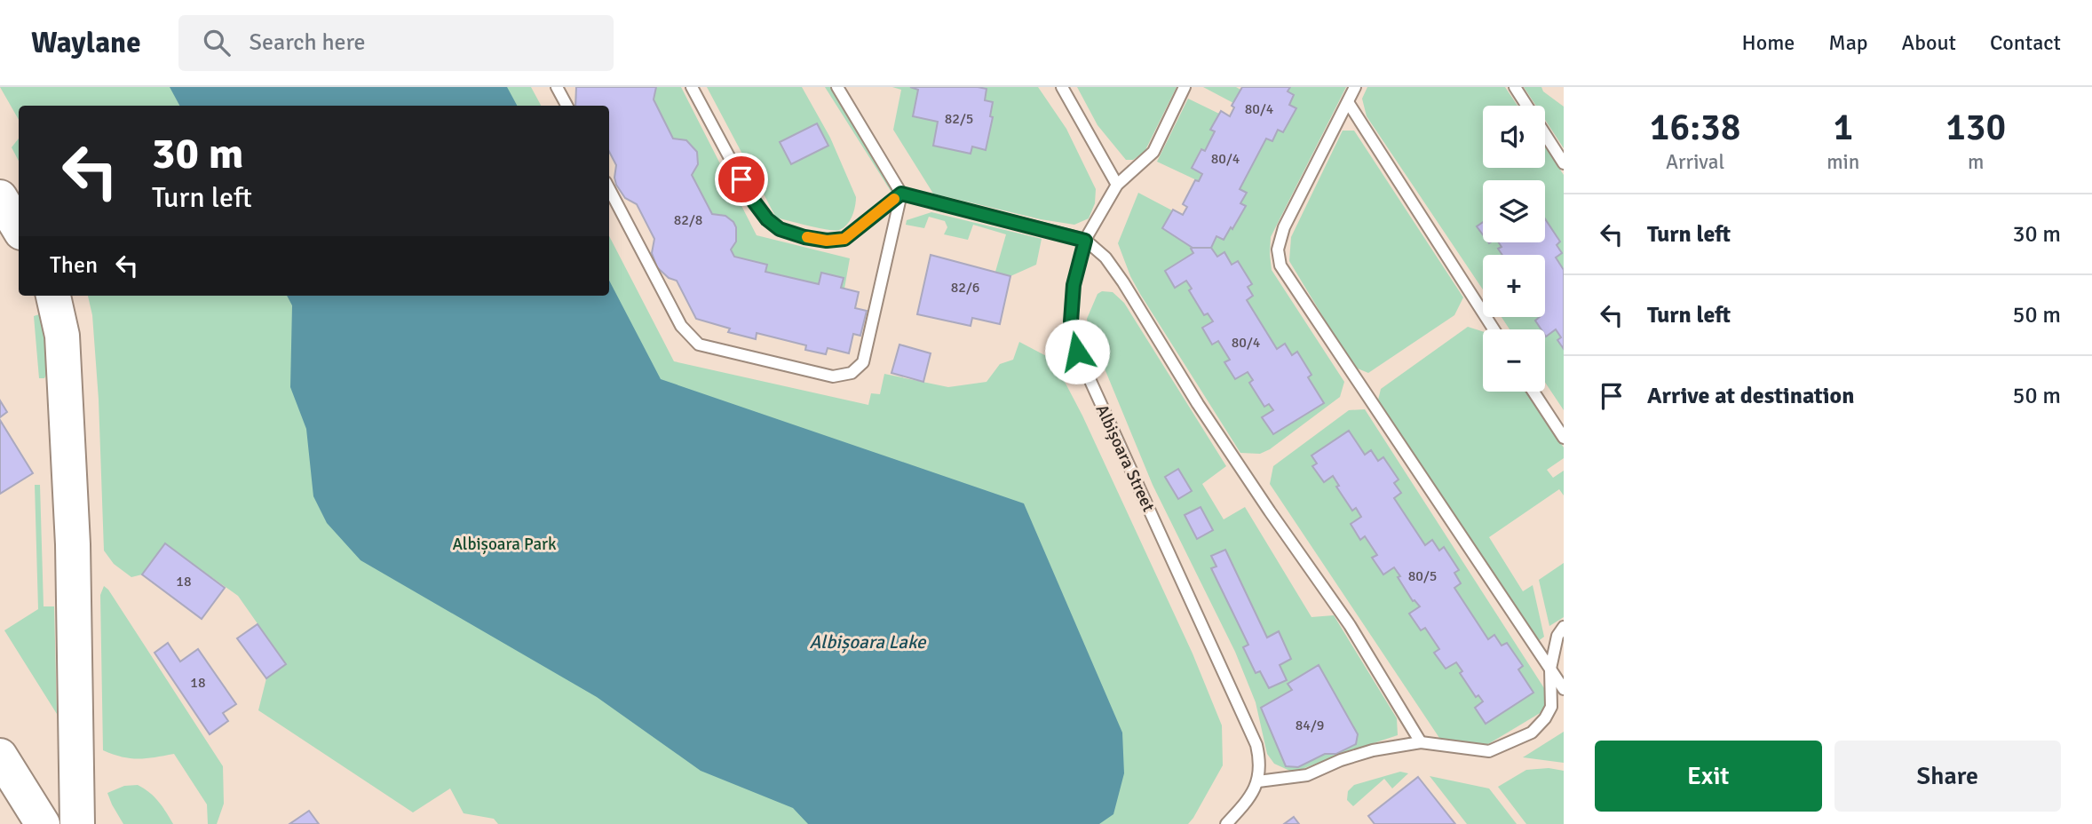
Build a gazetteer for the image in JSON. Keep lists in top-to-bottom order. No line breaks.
{"streets":{"lane":["Albișoara Street"]},"water":["Albișoara Lake"],"parks":["Albișoara Park"],"house_numbers":["80/4","82/5","80/4","82/8","82/6","80/4","80/5","18","18","84/9"],"page":{"header":"Waylane","search":"Search here","nav":["Home","Map","About","Contact"],"eta":["16:38","Arrival","1","min","130","m"],"map_buttons":["+","−"],"turn":["30 m","Turn left"],"list":[{"name":"Turn left","value":"30 m"},{"name":"Turn left","value":"50 m"},{"name":"Arrive at destination","value":"50 m"}],"then":"Then","buttons":["Exit","Share"]}}
